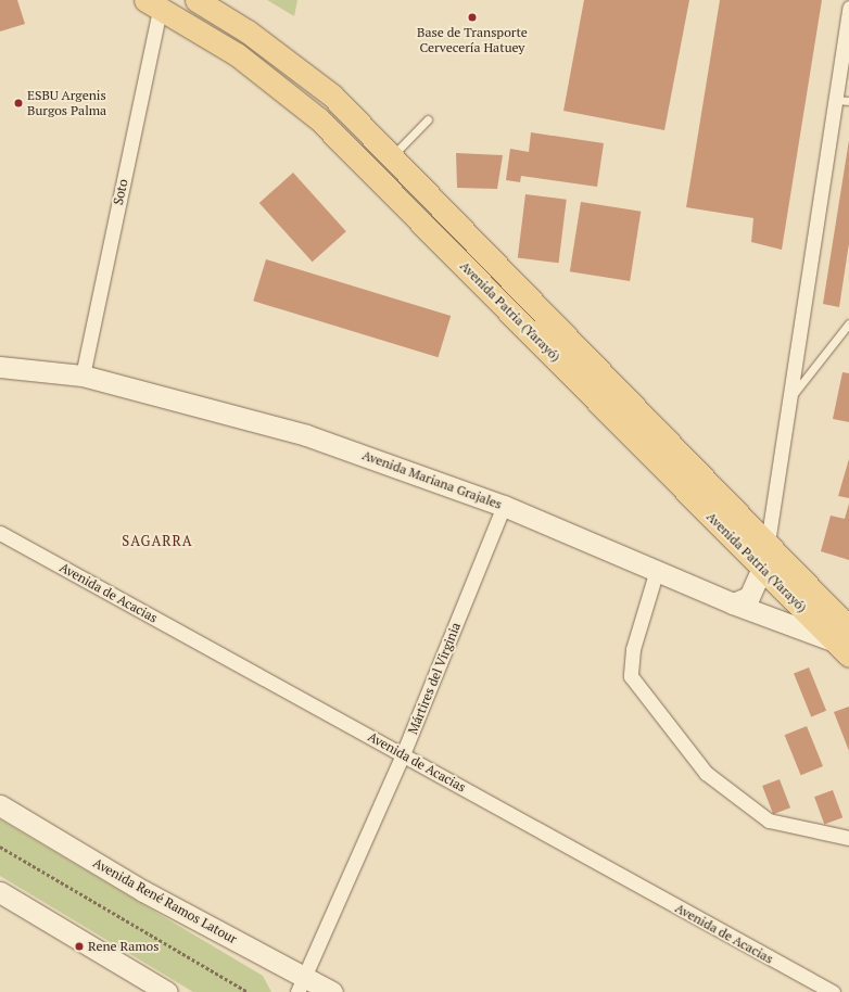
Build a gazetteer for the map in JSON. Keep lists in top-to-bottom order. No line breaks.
{"streets":{"main road":["Avenida Patria (Yarayó)"],"street":["Soto","Avenida Mariana Grajales","Avenida de Acacias","Mártires del Virginia","Avenida René Ramos Latour"]},"crossings":[["Soto","Avenida Patria (Yarayó)"],["Soto","Avenida Mariana Grajales"],["Avenida Patria (Yarayó)","Avenida Mariana Grajales"],["Avenida Mariana Grajales","Mártires del Virginia"],["Avenida de Acacias","Mártires del Virginia"],["Mártires del Virginia","Avenida René Ramos Latour"]],"districts":["SAGARRA"],"places":["Base de Transporte Cervecería Hatuey","ESBU Argenis Burgos Palma","Rene Ramos"]}
